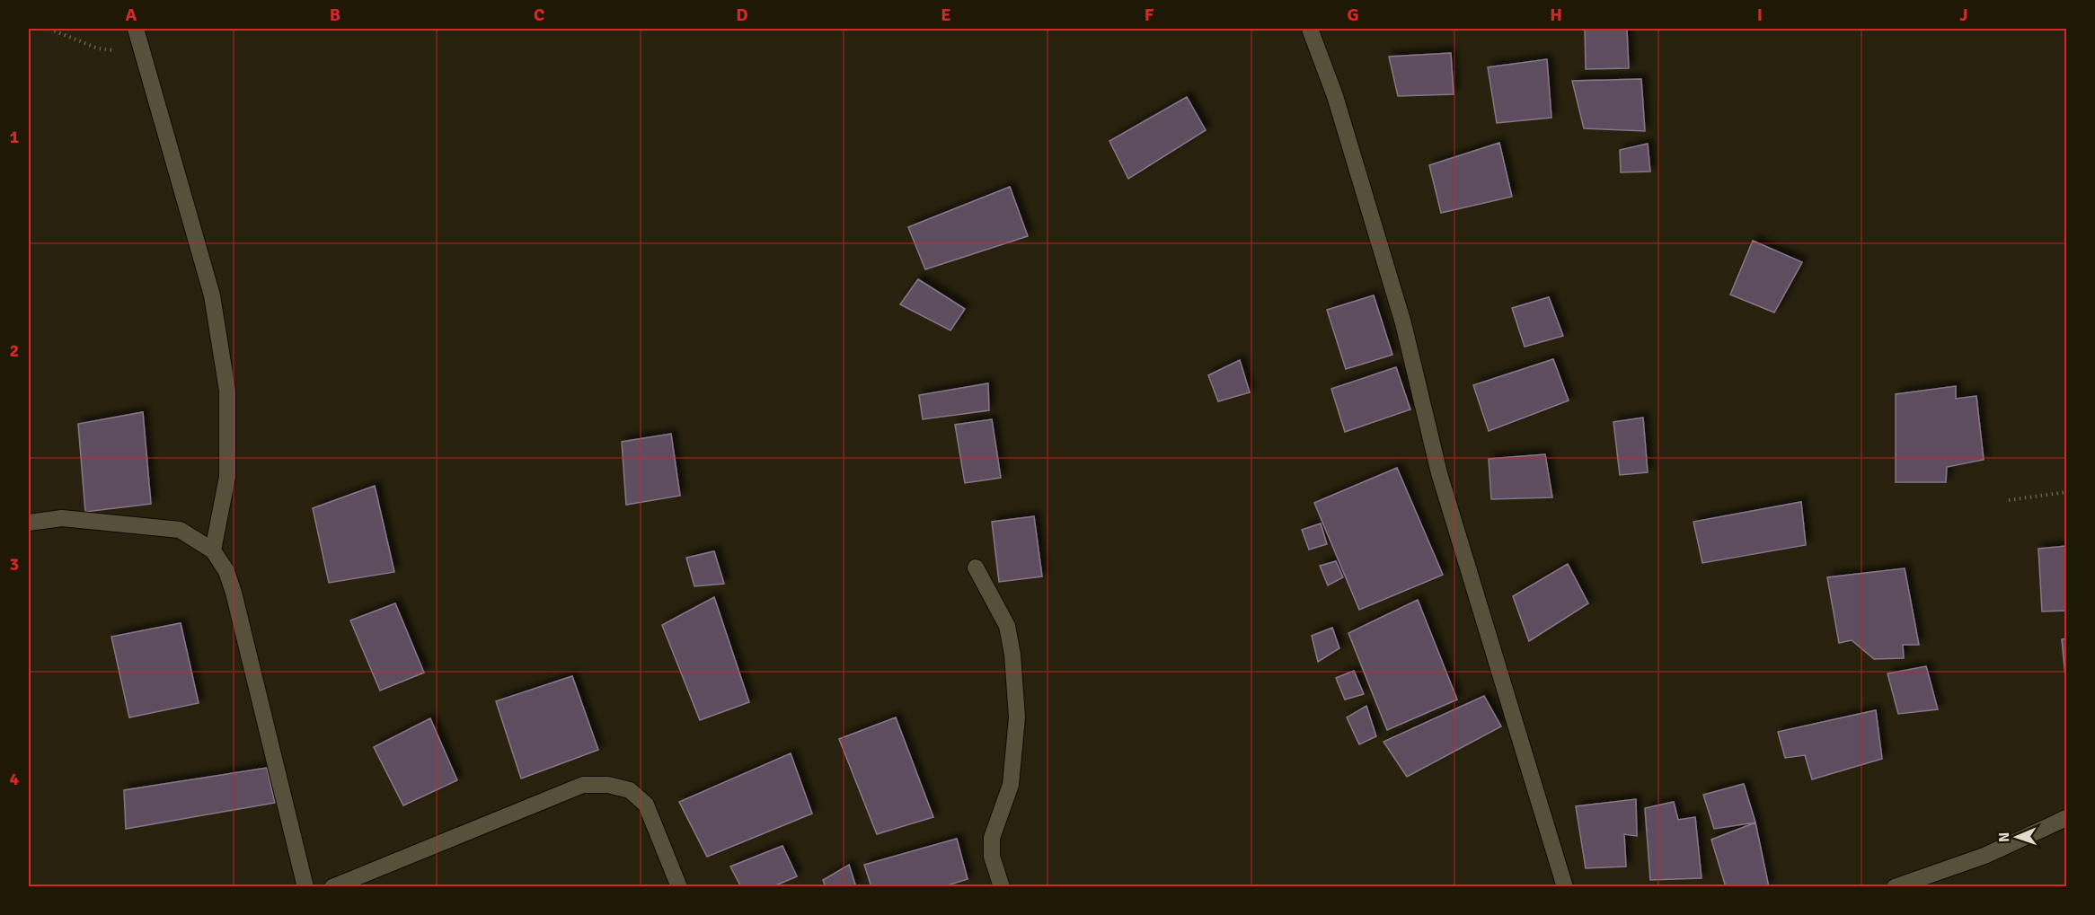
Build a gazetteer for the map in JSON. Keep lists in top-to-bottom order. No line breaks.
{"north":"left","grid":{"columns":["A","B","C","D","E","F","G","H","I","J"],"rows":["1","2","3","4"]}}
